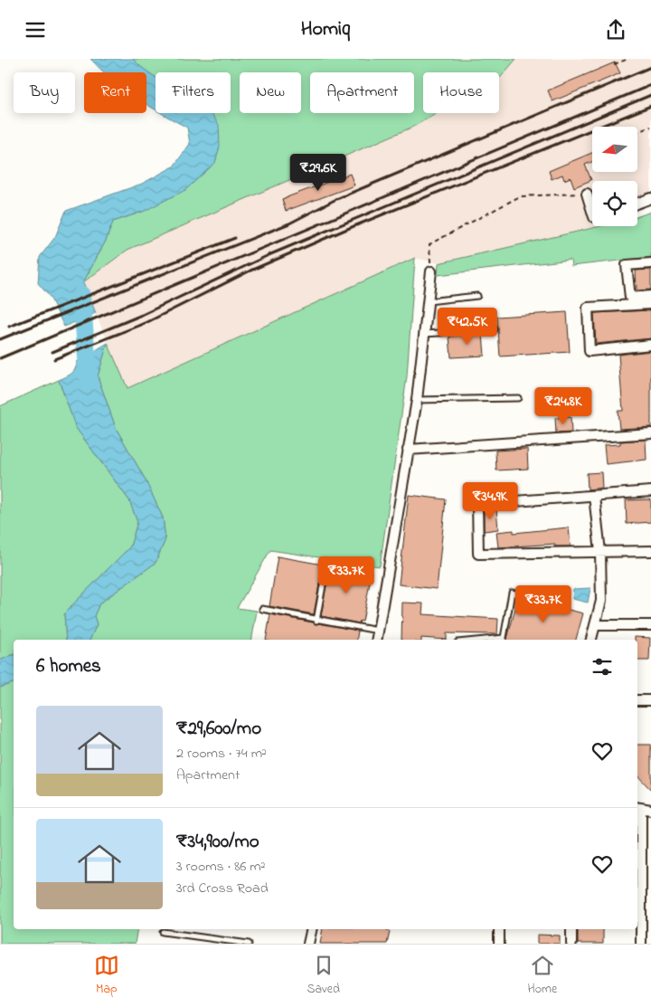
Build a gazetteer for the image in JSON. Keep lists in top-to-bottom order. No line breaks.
{"north":"left","page":{"header":"Homiq","chip":["Buy","Rent","Filters","New","Apartment","House"],"price":["₹29.6K","₹42.5K","₹24.8K","₹34.9K","₹33.7K","₹33.7K"],"heading":"6 homes","list":[{"name":"₹29,600/mo","note":"2 rooms · 74 m² · Apartment"},{"name":"₹34,900/mo","note":"3 rooms · 86 m² · 3rd Cross Road"}],"tabs":["Map","Saved","Home"]}}
